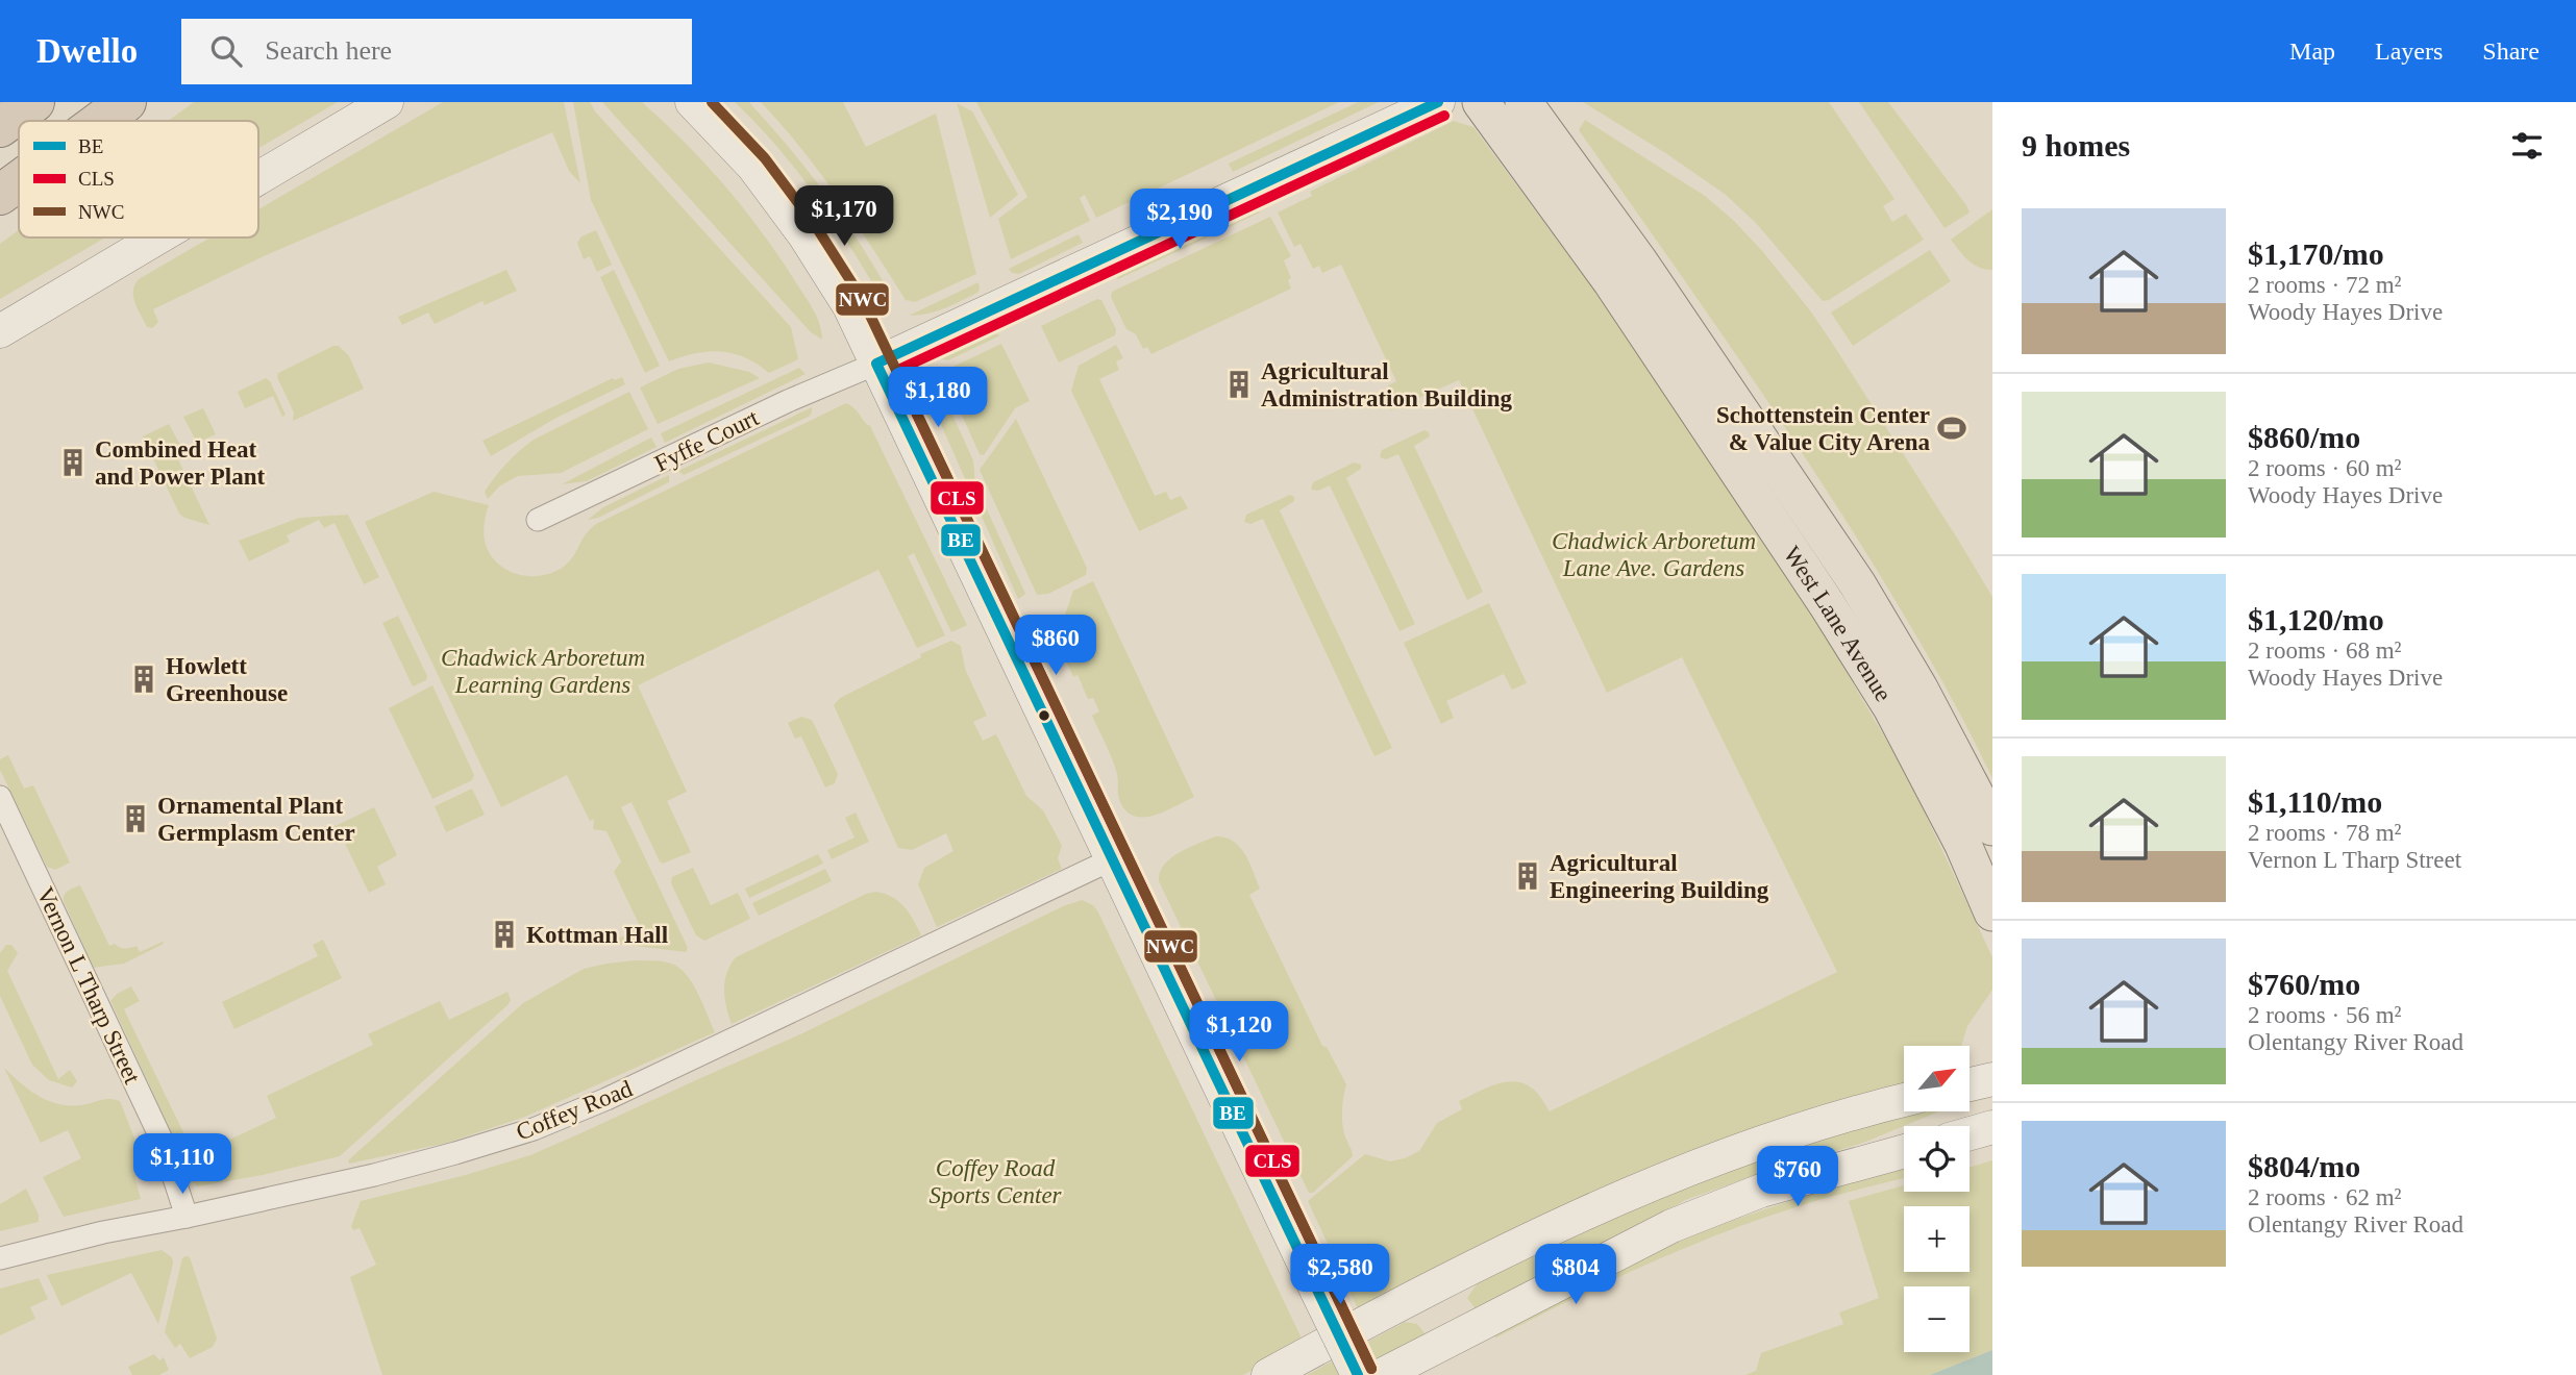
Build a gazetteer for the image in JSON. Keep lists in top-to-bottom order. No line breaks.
{"streets":{"main road":["West Lane Avenue"],"street":["Fyffe Court","Vernon L Tharp Street","Coffey Road"]},"crossings":[["Vernon L Tharp Street","Coffey Road"]],"parks":["Chadwick Arboretum Lane Ave. Gardens","Chadwick Arboretum Learning Gardens","Coffey Road Sports Center"],"places":{"building":["Agricultural Administration Building","Combined Heat and Power Plant","Howlett Greenhouse","Ornamental Plant Germplasm Center","Agricultural Engineering Building","Kottman Hall"],"sports":["Schottenstein Center & Value City Arena"]},"lines":["transit line BE","transit line NWC","transit line CLS"],"legend":["BE","CLS","NWC"],"north":"top right","page":{"header":"Dwello","search":"Search here","nav":["Map","Layers","Share"],"heading":"9 homes","price":["$1,170","$2,190","$1,180","$860","$1,120","$1,110","$760","$2,580","$804"],"list":[{"name":"$1,170/mo","note":"2 rooms · 72 m² · Woody Hayes Drive"},{"name":"$860/mo","note":"2 rooms · 60 m² · Woody Hayes Drive"},{"name":"$1,120/mo","note":"2 rooms · 68 m² · Woody Hayes Drive"},{"name":"$1,110/mo","note":"2 rooms · 78 m² · Vernon L Tharp Street"},{"name":"$760/mo","note":"2 rooms · 56 m² · Olentangy River Road"},{"name":"$804/mo","note":"2 rooms · 62 m² · Olentangy River Road"}],"map_buttons":["+","−"]}}
